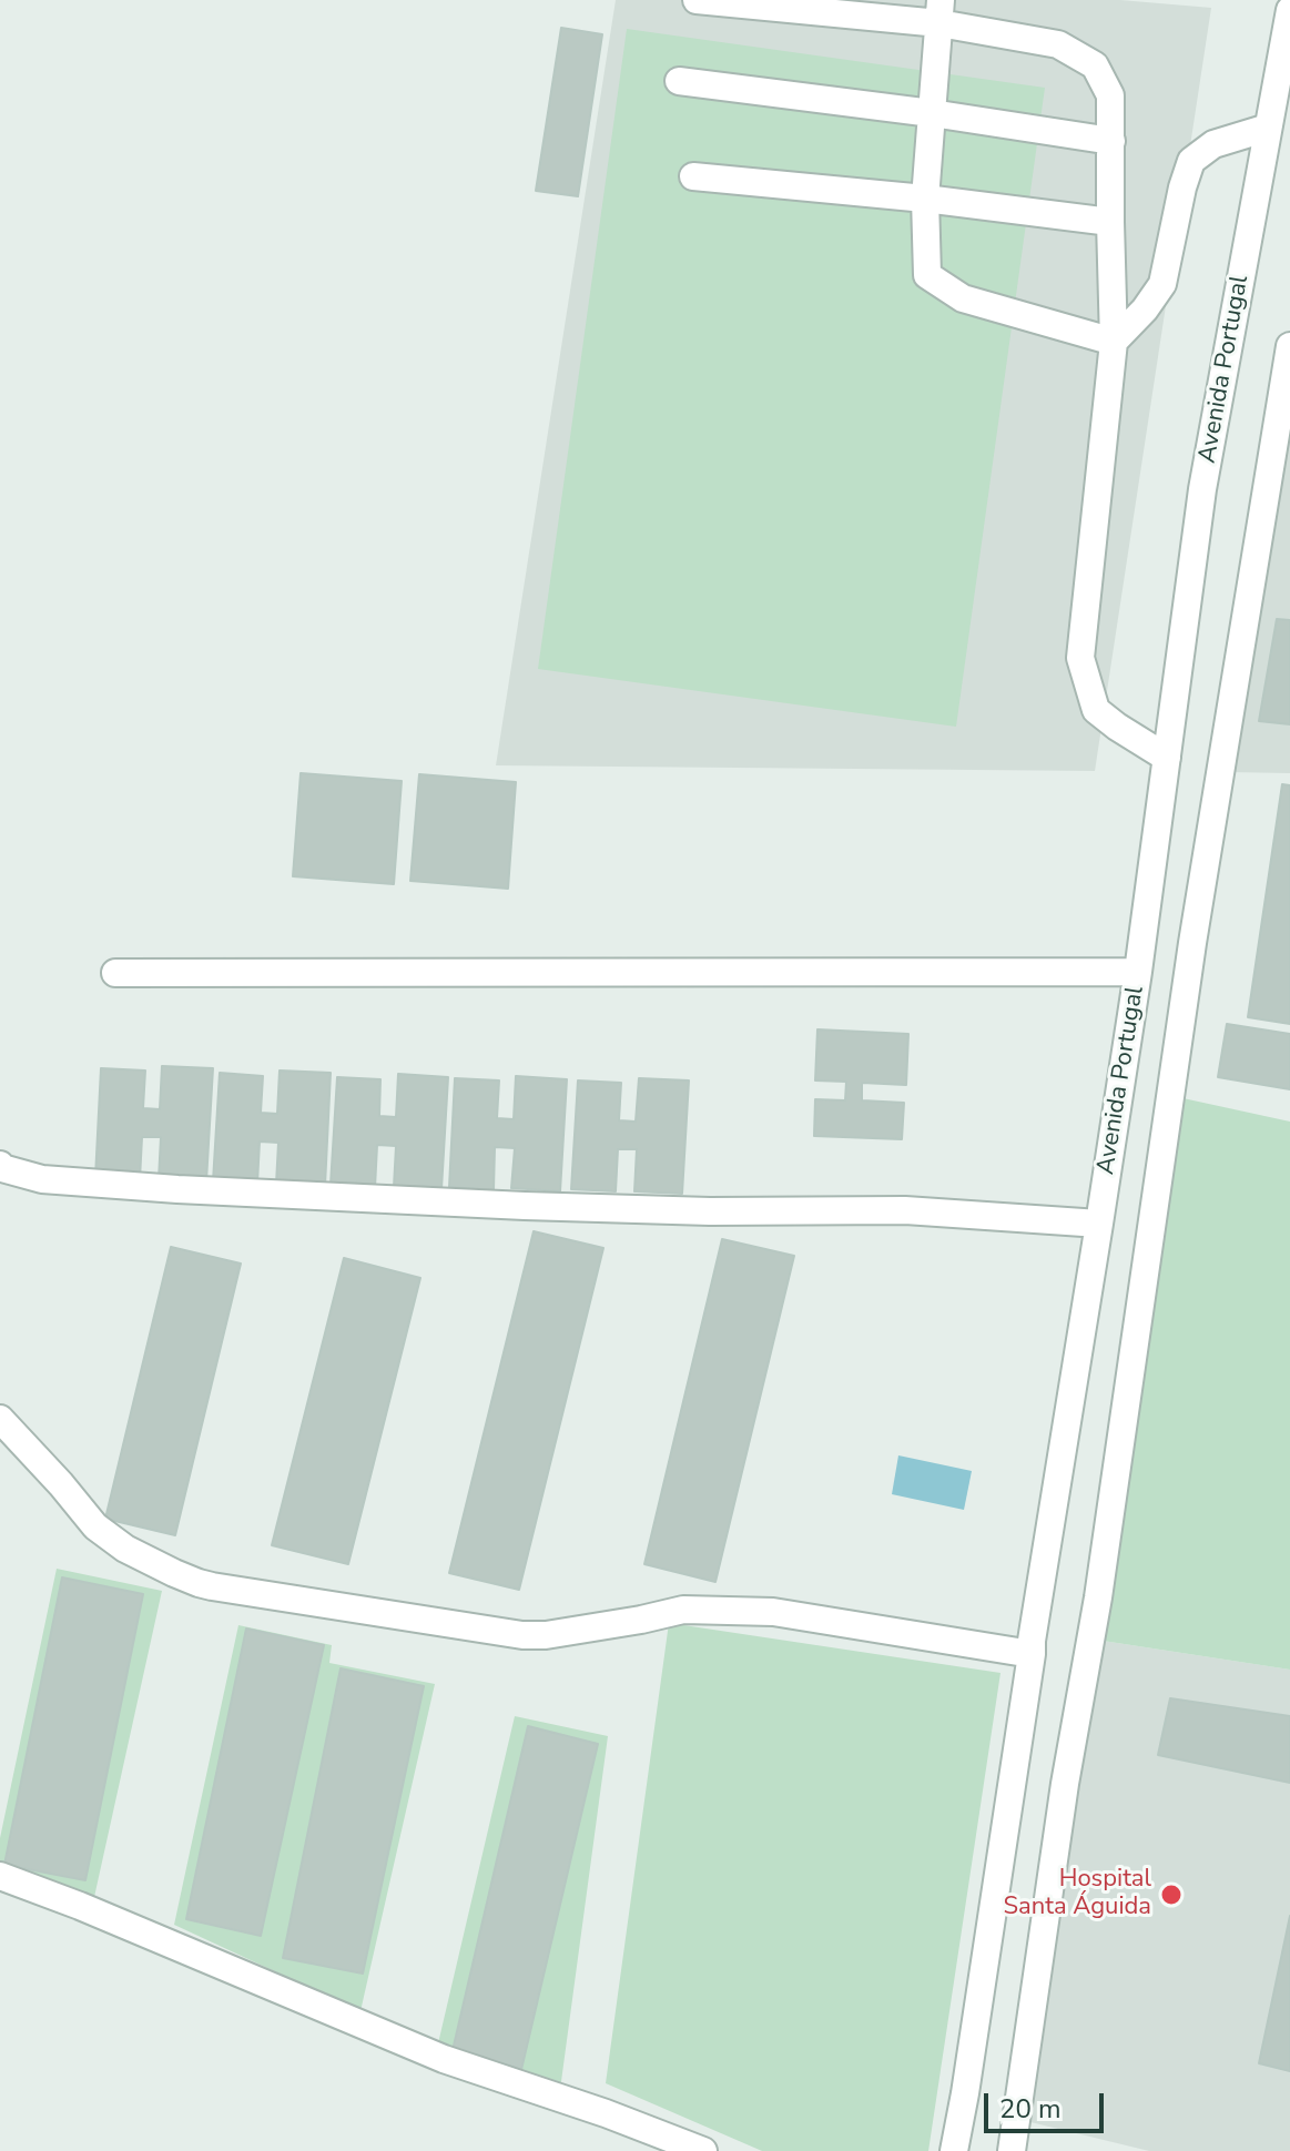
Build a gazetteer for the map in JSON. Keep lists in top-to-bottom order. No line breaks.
{"streets":{"street":["Avenida Portugal"]},"places":["Hospital Santa Águida"],"scale_bar":"20 m"}
